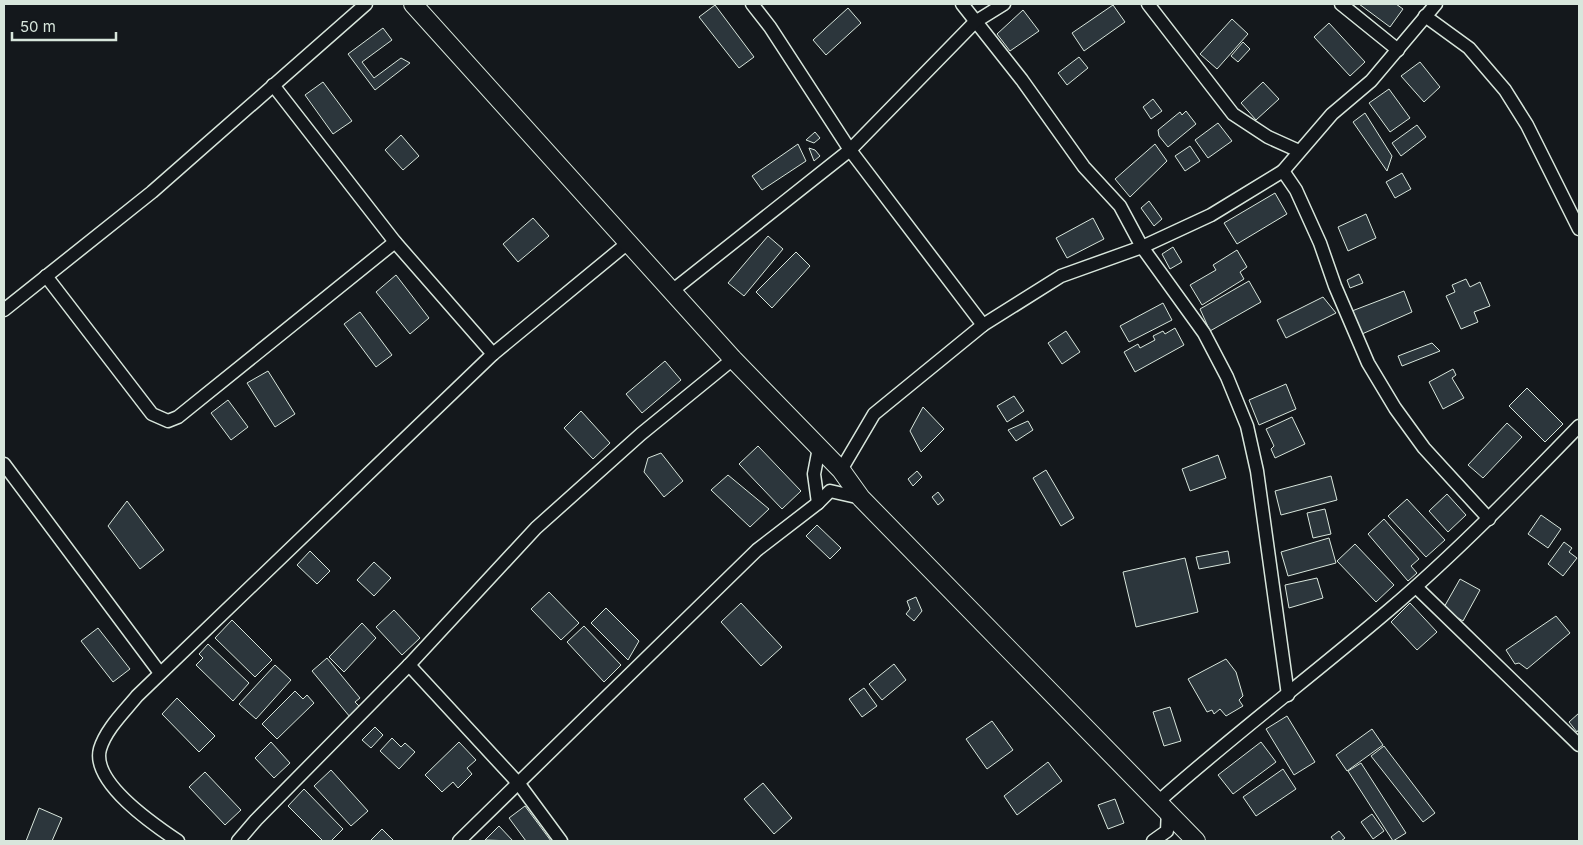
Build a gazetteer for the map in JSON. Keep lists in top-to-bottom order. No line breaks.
{"scale_bar":"50 m"}
